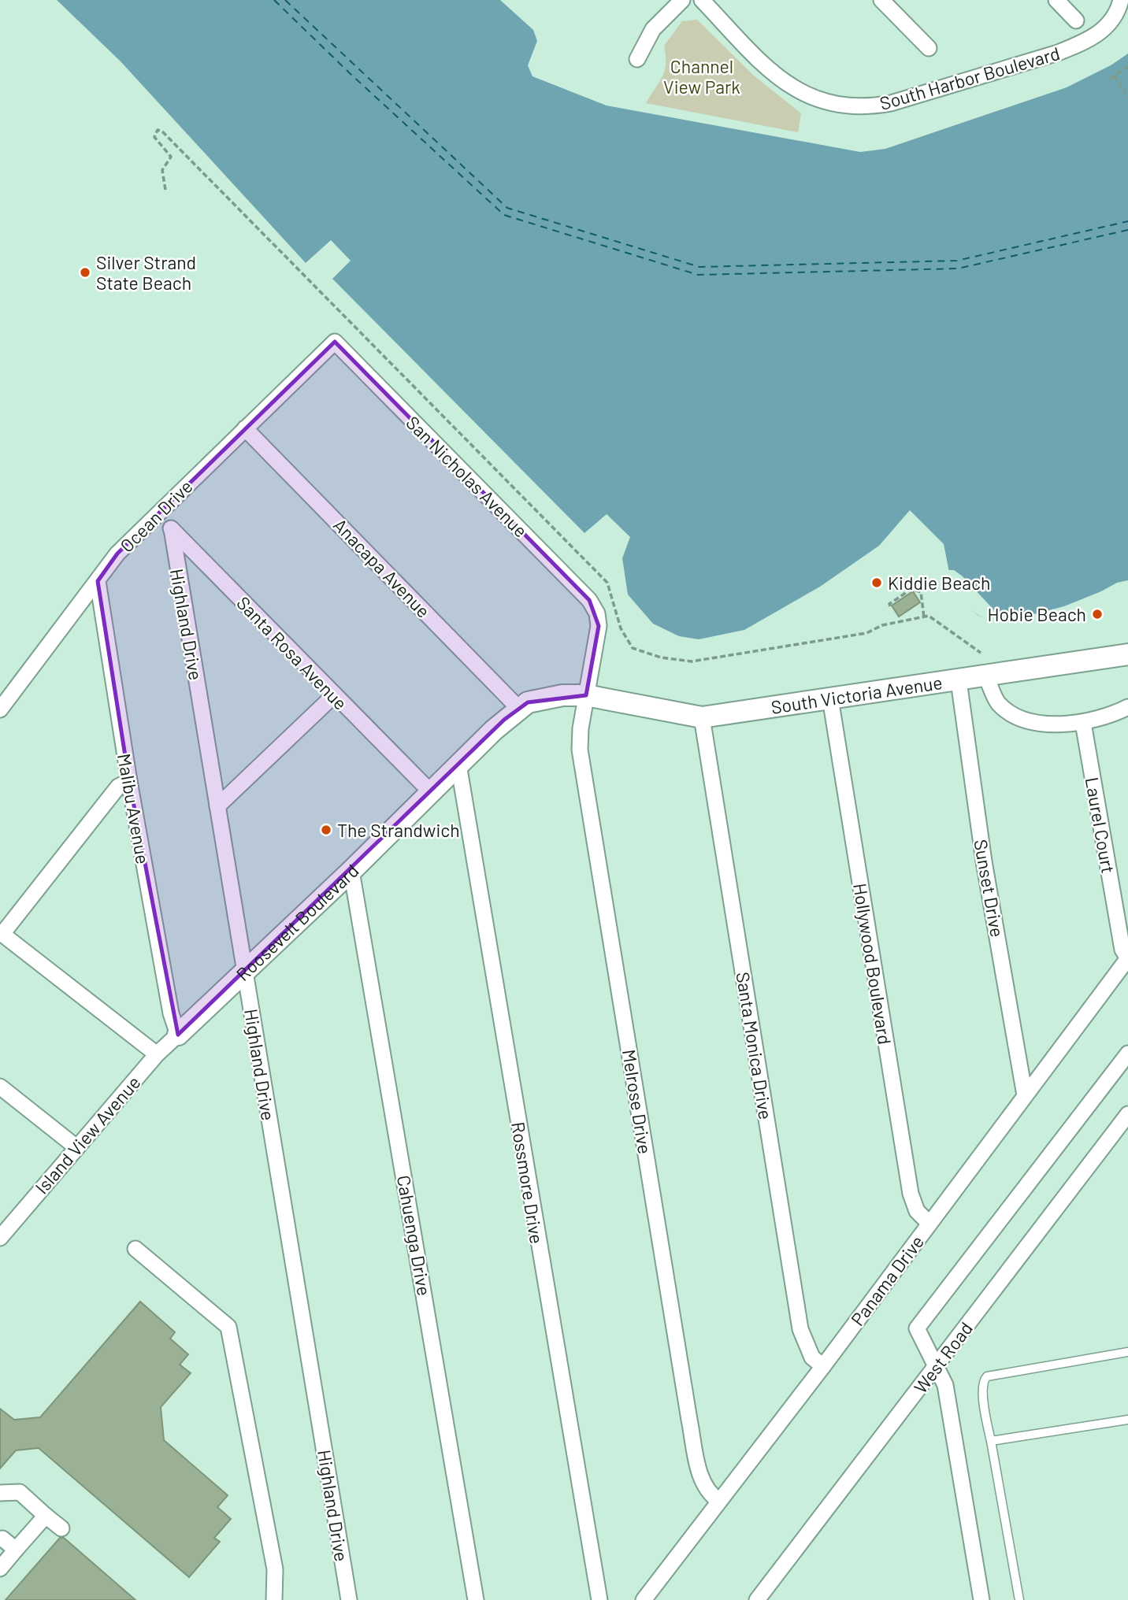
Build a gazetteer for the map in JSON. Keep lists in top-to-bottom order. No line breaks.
{"streets":{"street":["South Harbor Boulevard","San Nicholas Avenue","Ocean Drive","Anacapa Avenue","Highland Drive","Santa Rosa Avenue","South Victoria Avenue","Malibu Avenue","Laurel Court","Sunset Drive","Roosevelt Boulevard","Hollywood Boulevard","Santa Monica Drive","Melrose Drive","Island View Avenue","Rossmore Drive","Cahuenga Drive","Panama Drive","West Road"]},"crossings":[["San Nicholas Avenue","Ocean Drive"],["San Nicholas Avenue","South Victoria Avenue"],["San Nicholas Avenue","Roosevelt Boulevard"],["San Nicholas Avenue","Melrose Drive"],["Ocean Drive","Anacapa Avenue"],["Ocean Drive","Santa Rosa Avenue"],["Ocean Drive","Malibu Avenue"],["Anacapa Avenue","Roosevelt Boulevard"],["Highland Drive","Santa Rosa Avenue"],["Highland Drive","Roosevelt Boulevard"],["Santa Rosa Avenue","Roosevelt Boulevard"],["South Victoria Avenue","Sunset Drive"],["South Victoria Avenue","Roosevelt Boulevard"],["South Victoria Avenue","Hollywood Boulevard"],["South Victoria Avenue","Santa Monica Drive"],["South Victoria Avenue","Melrose Drive"],["Malibu Avenue","Roosevelt Boulevard"],["Malibu Avenue","Island View Avenue"],["Laurel Court","Panama Drive"],["Sunset Drive","Panama Drive"],["Roosevelt Boulevard","Melrose Drive"],["Roosevelt Boulevard","Island View Avenue"],["Roosevelt Boulevard","Rossmore Drive"],["Roosevelt Boulevard","Cahuenga Drive"],["Hollywood Boulevard","Panama Drive"],["Santa Monica Drive","Panama Drive"],["Melrose Drive","Panama Drive"]],"parks":["Channel View Park"],"places":["Silver Strand State Beach","Kiddie Beach","Hobie Beach","The Strandwich"]}
